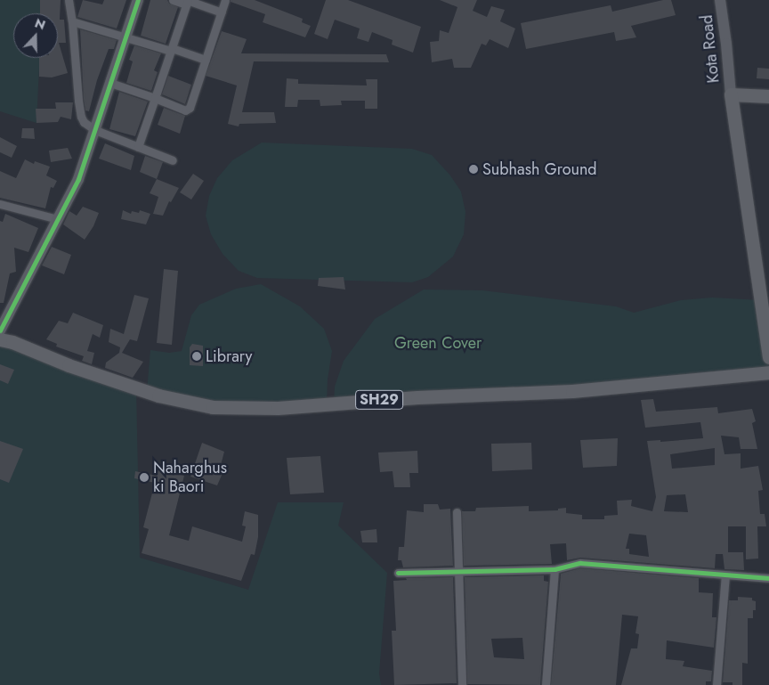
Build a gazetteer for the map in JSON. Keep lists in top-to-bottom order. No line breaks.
{"streets":{"main road":["SH29"],"street":["Kota Road"]},"parks":["Green Cover"],"places":["Subhash Ground","Library","Naharghus ki Baori"],"north":"top"}
